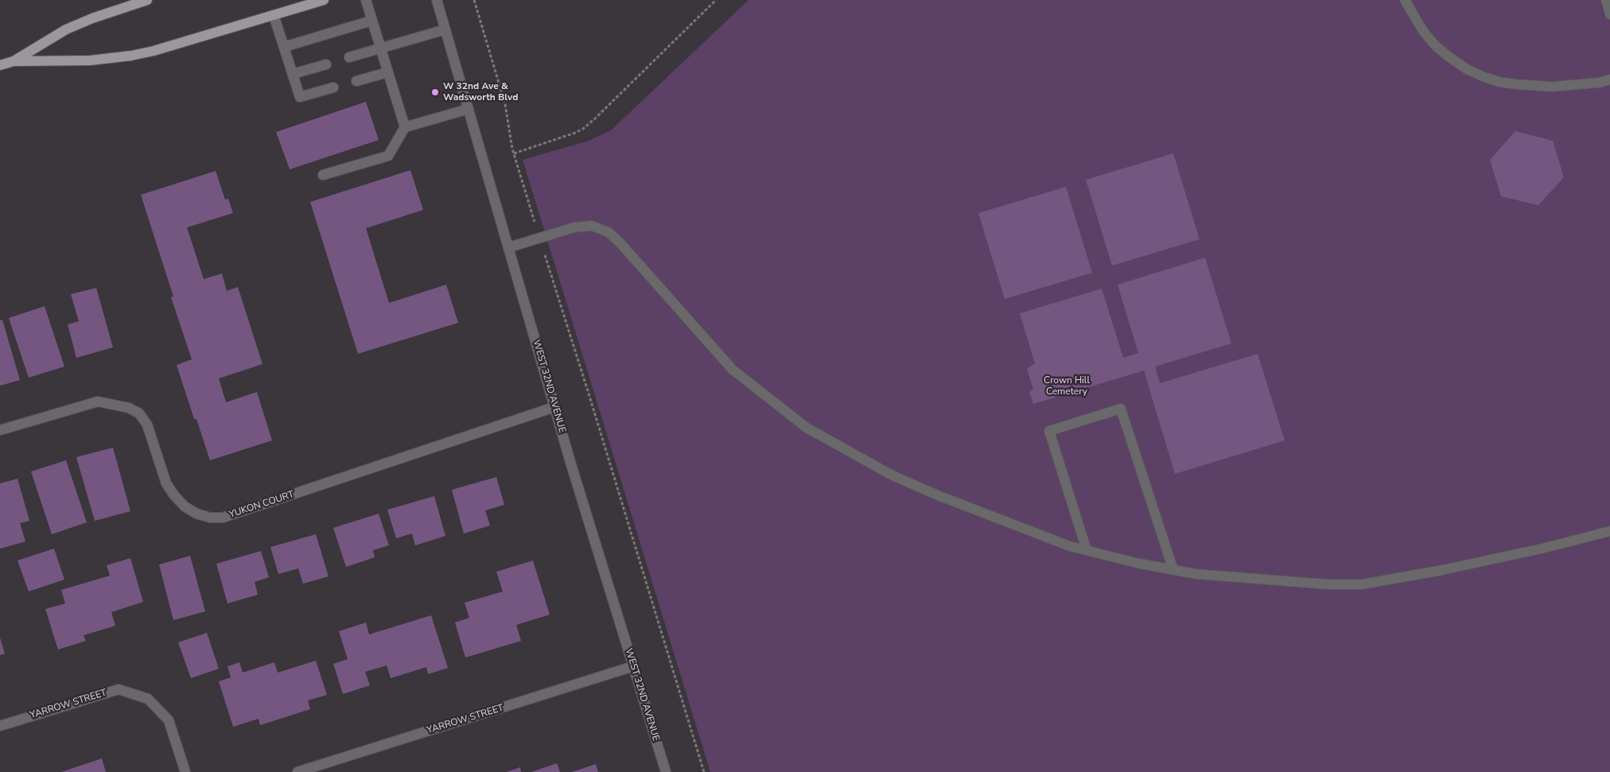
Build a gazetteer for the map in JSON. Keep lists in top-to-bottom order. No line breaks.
{"streets":{"street":["WEST 32ND AVENUE","YUKON COURT","YARROW STREET"]},"crossings":[["WEST 32ND AVENUE","YUKON COURT"],["WEST 32ND AVENUE","YARROW STREET"]],"parks":["Crown Hill Cemetery"],"places":["W 32nd Ave & Wadsworth Blvd"]}
